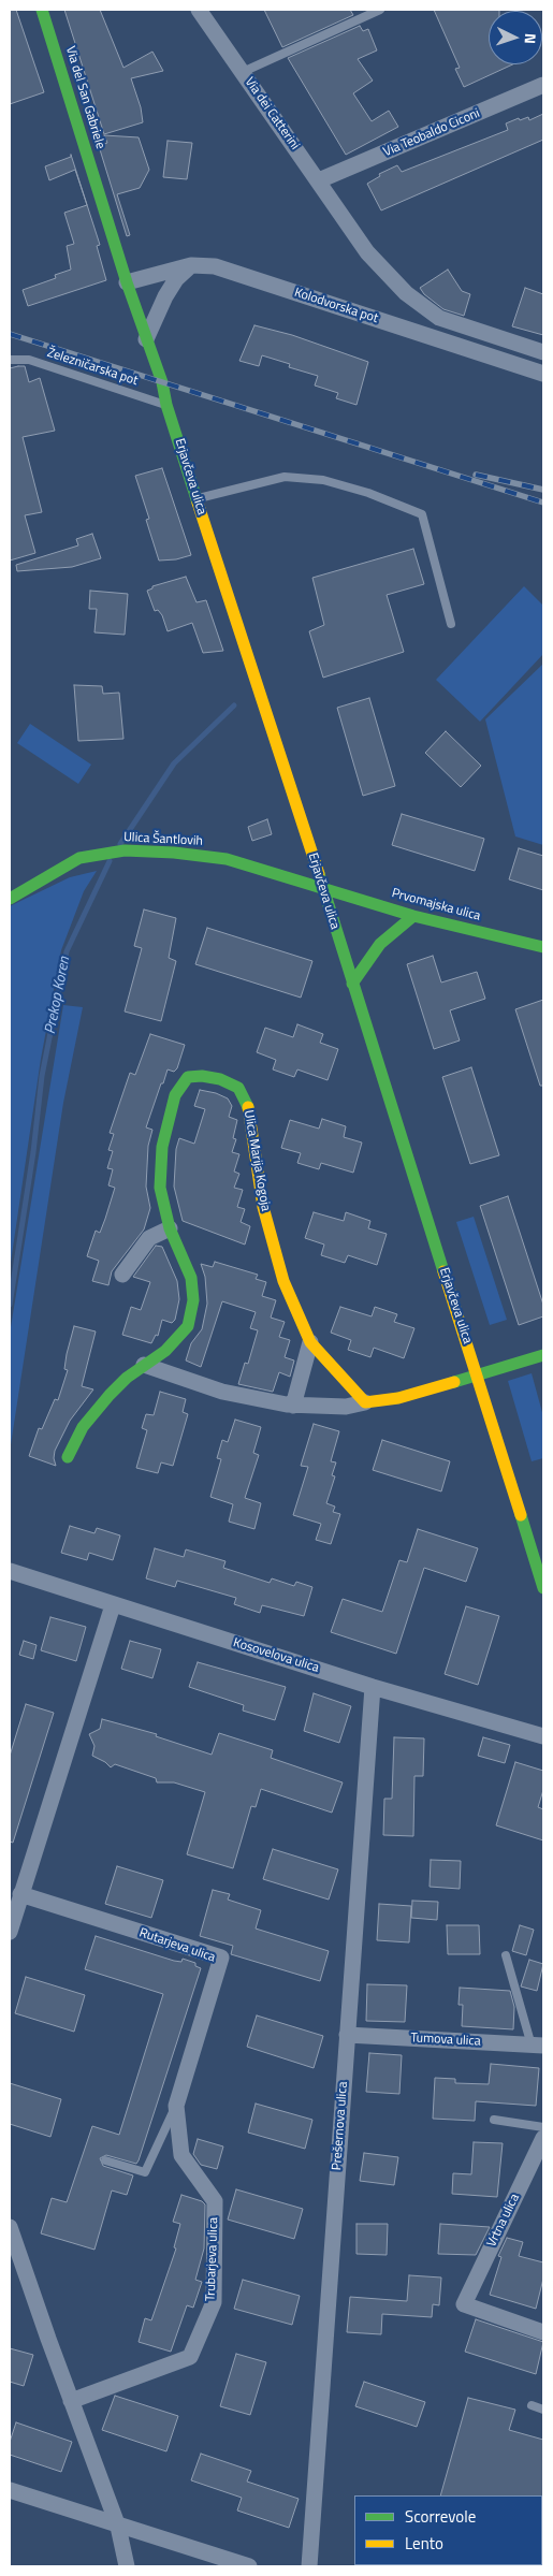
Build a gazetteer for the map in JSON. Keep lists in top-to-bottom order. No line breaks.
{"streets":{"street":["Via del San Gabriele","Via dei Catterini","Via Teobaldo Ciconi","Kolodvorska pot","Erjavčeva ulica","Ulica Šantlovih","Prvomajska ulica","Ulica Marija Kogoja","Kosovelova ulica","Rutarjeva ulica","Tumova ulica","Prešernova ulica","Vrtna ulica","Trubarjeva ulica"],"lane":["Železničarska pot"]},"crossings":[["Via del San Gabriele","Erjavčeva ulica"],["Via dei Catterini","Via Teobaldo Ciconi"],["Kolodvorska pot","Erjavčeva ulica"],["Železničarska pot","Erjavčeva ulica"],["Erjavčeva ulica","Ulica Šantlovih"],["Erjavčeva ulica","Prvomajska ulica"],["Ulica Šantlovih","Prvomajska ulica"],["Kosovelova ulica","Prešernova ulica"],["Rutarjeva ulica","Trubarjeva ulica"],["Tumova ulica","Prešernova ulica"]],"water":["Prekop Koren"],"legend":["Scorrevole","Lento"],"north":"right"}
